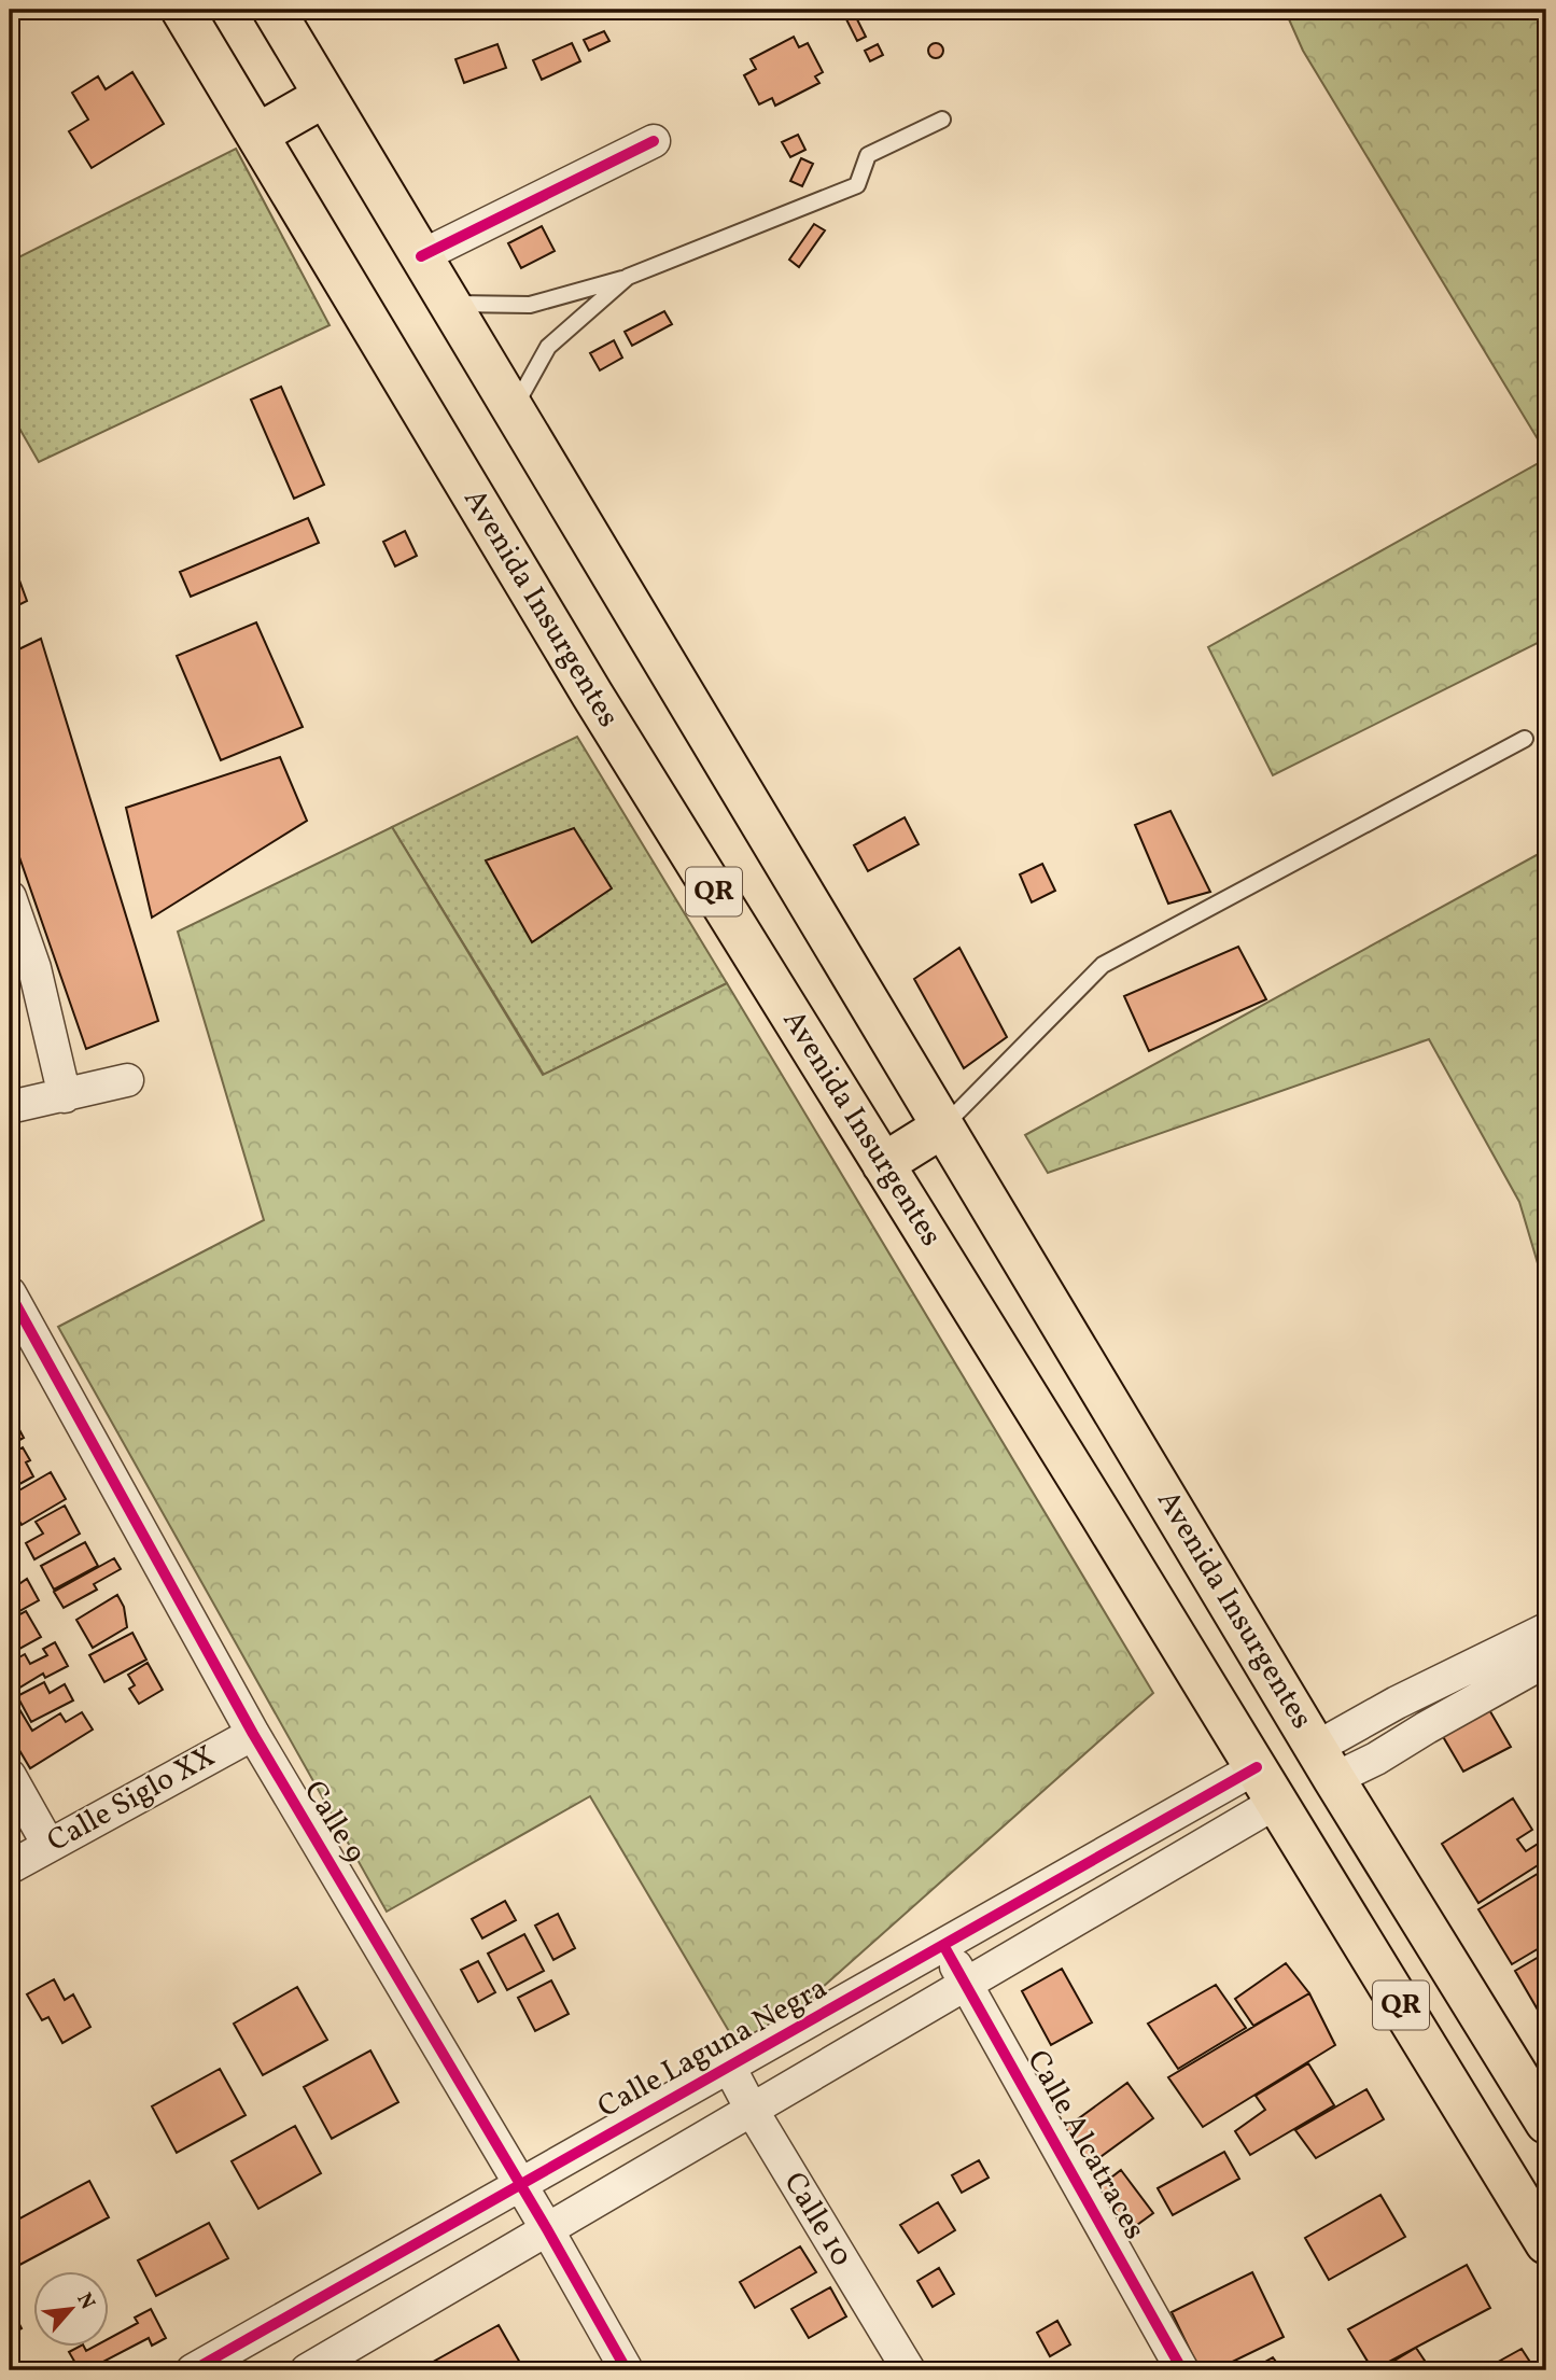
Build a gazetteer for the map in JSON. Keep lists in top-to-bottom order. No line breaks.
{"streets":{"main road":["Avenida Insurgentes","QR"],"street":["Calle Siglo XX","Calle 9","Calle Laguna Negra","Calle Alcatraces","Calle 10"]},"crossings":[["Avenida Insurgentes","Calle Laguna Negra"],["Calle Siglo XX","Calle 9"],["Calle 9","Calle Laguna Negra"],["Calle Laguna Negra","Calle Alcatraces"],["Calle Laguna Negra","Calle 10"]],"north":"top right"}
